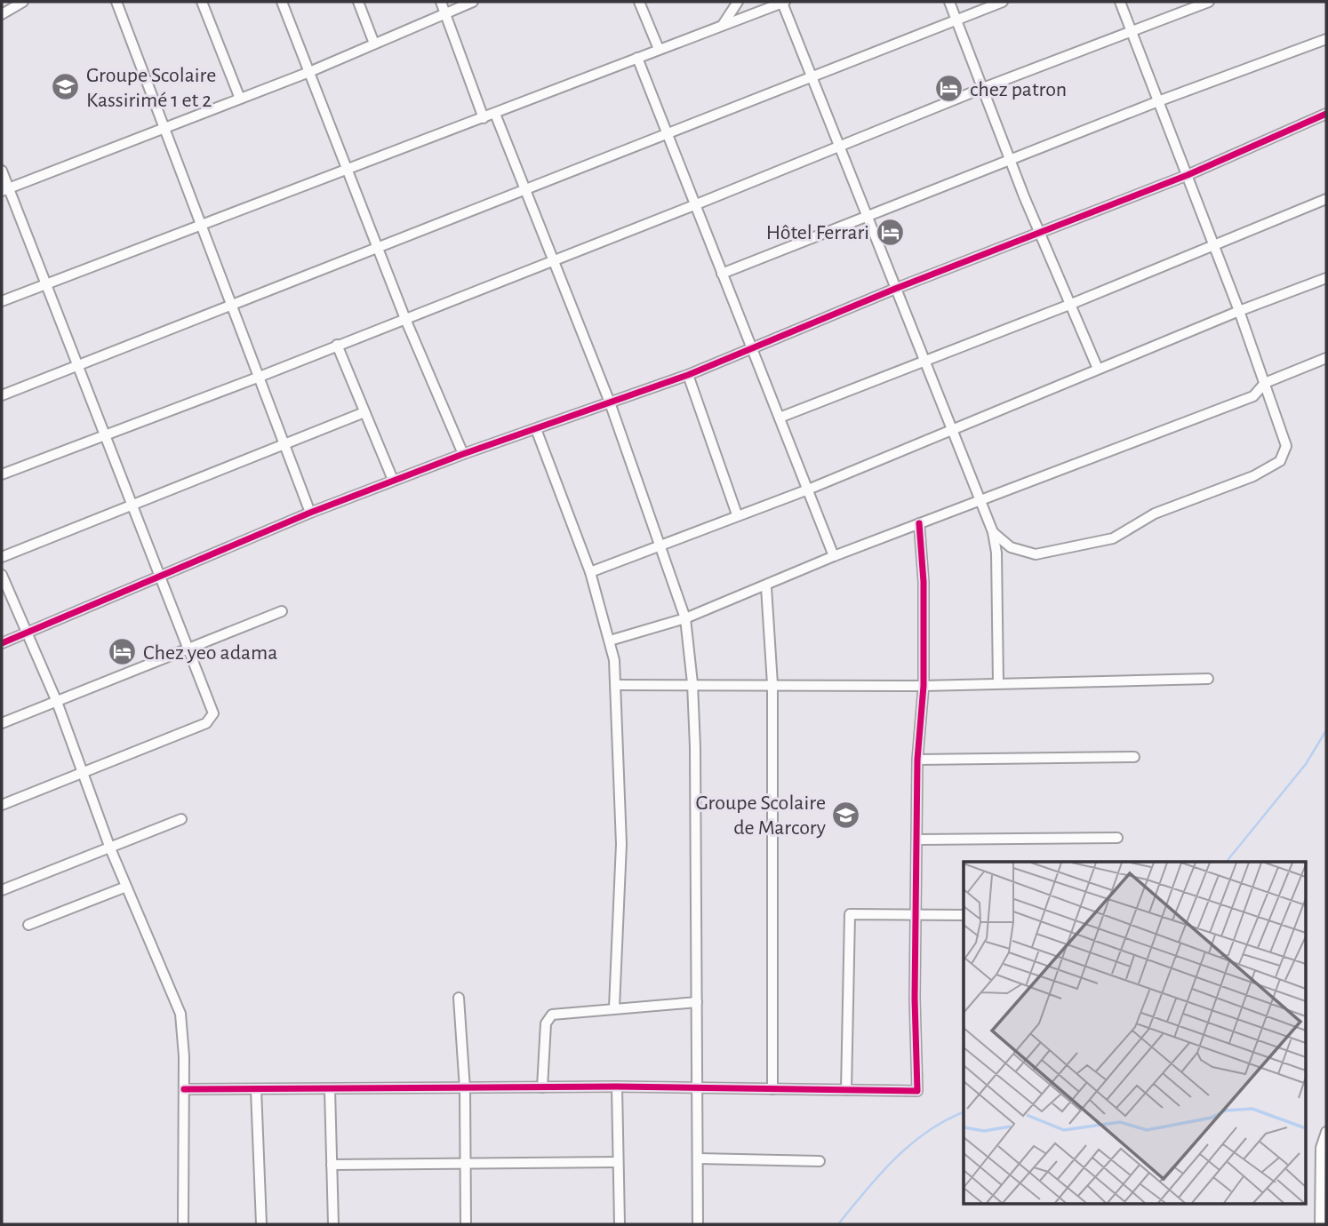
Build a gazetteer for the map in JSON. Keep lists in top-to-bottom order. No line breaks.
{"places":{"school or university":["Groupe Scolaire Kassirimé 1 et 2","Groupe Scolaire de Marcory"],"hotel":["chez patron","Hôtel Ferrari","Chez yeo adama"]}}
